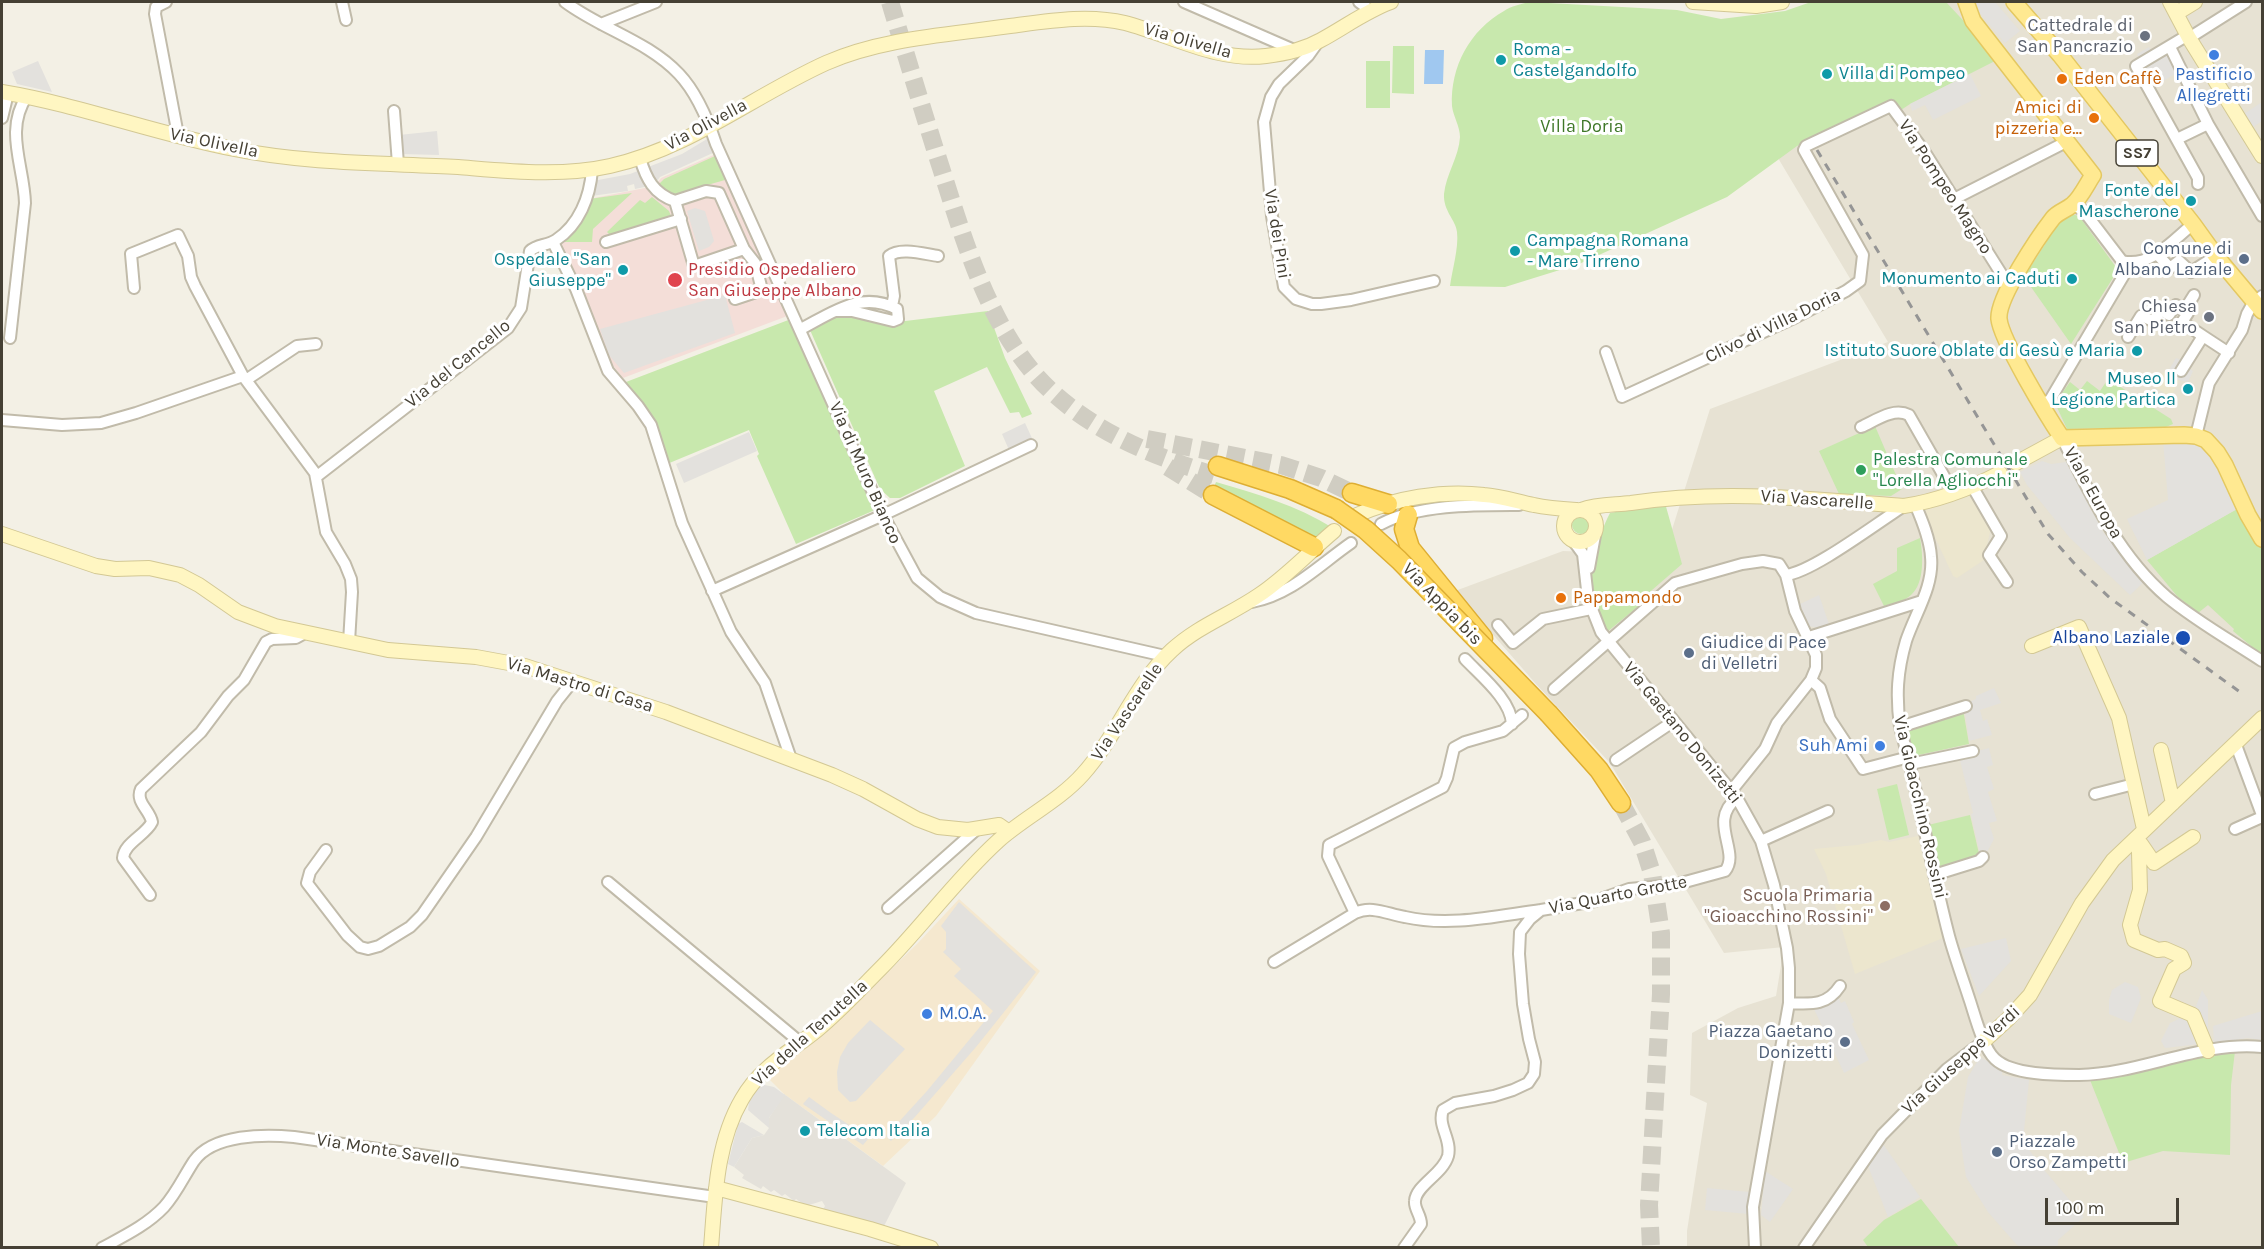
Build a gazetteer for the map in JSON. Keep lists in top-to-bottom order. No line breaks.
{"streets":{"highway":["Via Appia bis"],"main road":["SS7"],"street":["Via Olivella","Via Pompeo Magno","Via dei Pini","Clivo di Villa Doria","Via del Cancello","Via di Muro Bianco","Viale Europa","Via Vascarelle","Via Mastro di Casa","Via Gaetano Donizetti","Via Gioacchino Rossini","Via Quarto Grotte","Via della Tenutella","Via Giuseppe Verdi","Via Monte Savello"]},"crossings":[["Via Olivella","Via dei Pini"],["Via Olivella","Via del Cancello"],["Via Olivella","Via di Muro Bianco"],["Via Pompeo Magno","Clivo di Villa Doria"],["Via di Muro Bianco","Via Vascarelle"],["Via Vascarelle","Via Appia bis"],["Via Vascarelle","Via Mastro di Casa"],["Via Vascarelle","Via Gaetano Donizetti"],["Via Vascarelle","Via Gioacchino Rossini"],["Via Vascarelle","Via della Tenutella"],["Via Mastro di Casa","Via della Tenutella"],["Via Gaetano Donizetti","Via Quarto Grotte"],["Via Gioacchino Rossini","Via Giuseppe Verdi"],["Via della Tenutella","Via Monte Savello"]],"parks":["Villa Doria"],"places":["Cattedrale di San Pancrazio","Pastificio Allegretti","Roma - Castelgandolfo","Villa di Pompeo","Eden Caffè","Amici di pizzeria e...","Fonte del Mascherone","Campagna Romana - Mare Tirreno","Comune di Albano Laziale","Ospedale \"San Giuseppe\"","Monumento ai Caduti","Presidio Ospedaliero San Giuseppe Albano","Chiesa San Pietro","Istituto Suore Oblate di Gesù e Maria","Museo II Legione Partica","Palestra Comunale \"Lorella Agliocchi\"","Pappamondo","Albano Laziale","Giudice di Pace di Velletri","Suh Ami","Scuola Primaria \"Gioacchino Rossini\"","M.O.A.","Piazza Gaetano Donizetti","Telecom Italia","Piazzale Orso Zampetti"],"scale_bar":"100 m"}
